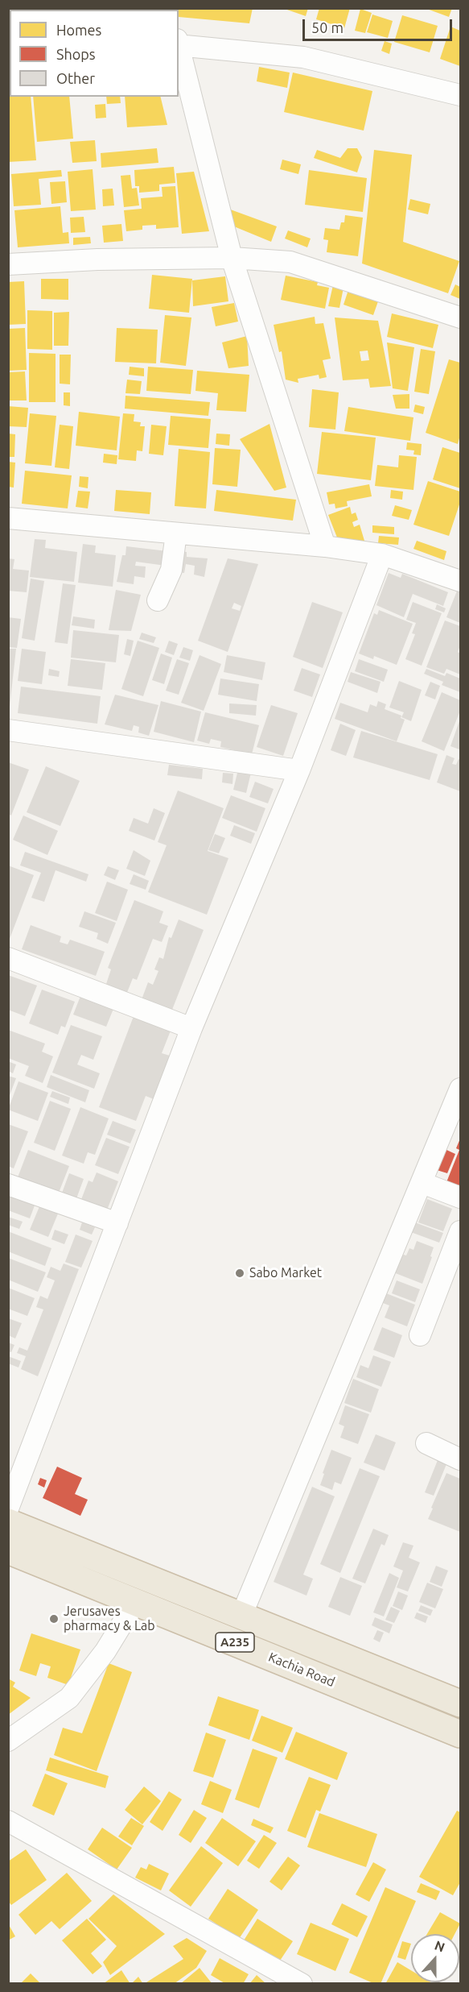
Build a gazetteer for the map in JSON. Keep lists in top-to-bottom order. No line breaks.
{"streets":{"highway":["A235","Kachia Road"]},"places":["Sabo Market","Jerusaves pharmacy & Lab"],"legend":["Homes","Shops","Other"],"scale_bar":"50 m","north":"top"}
